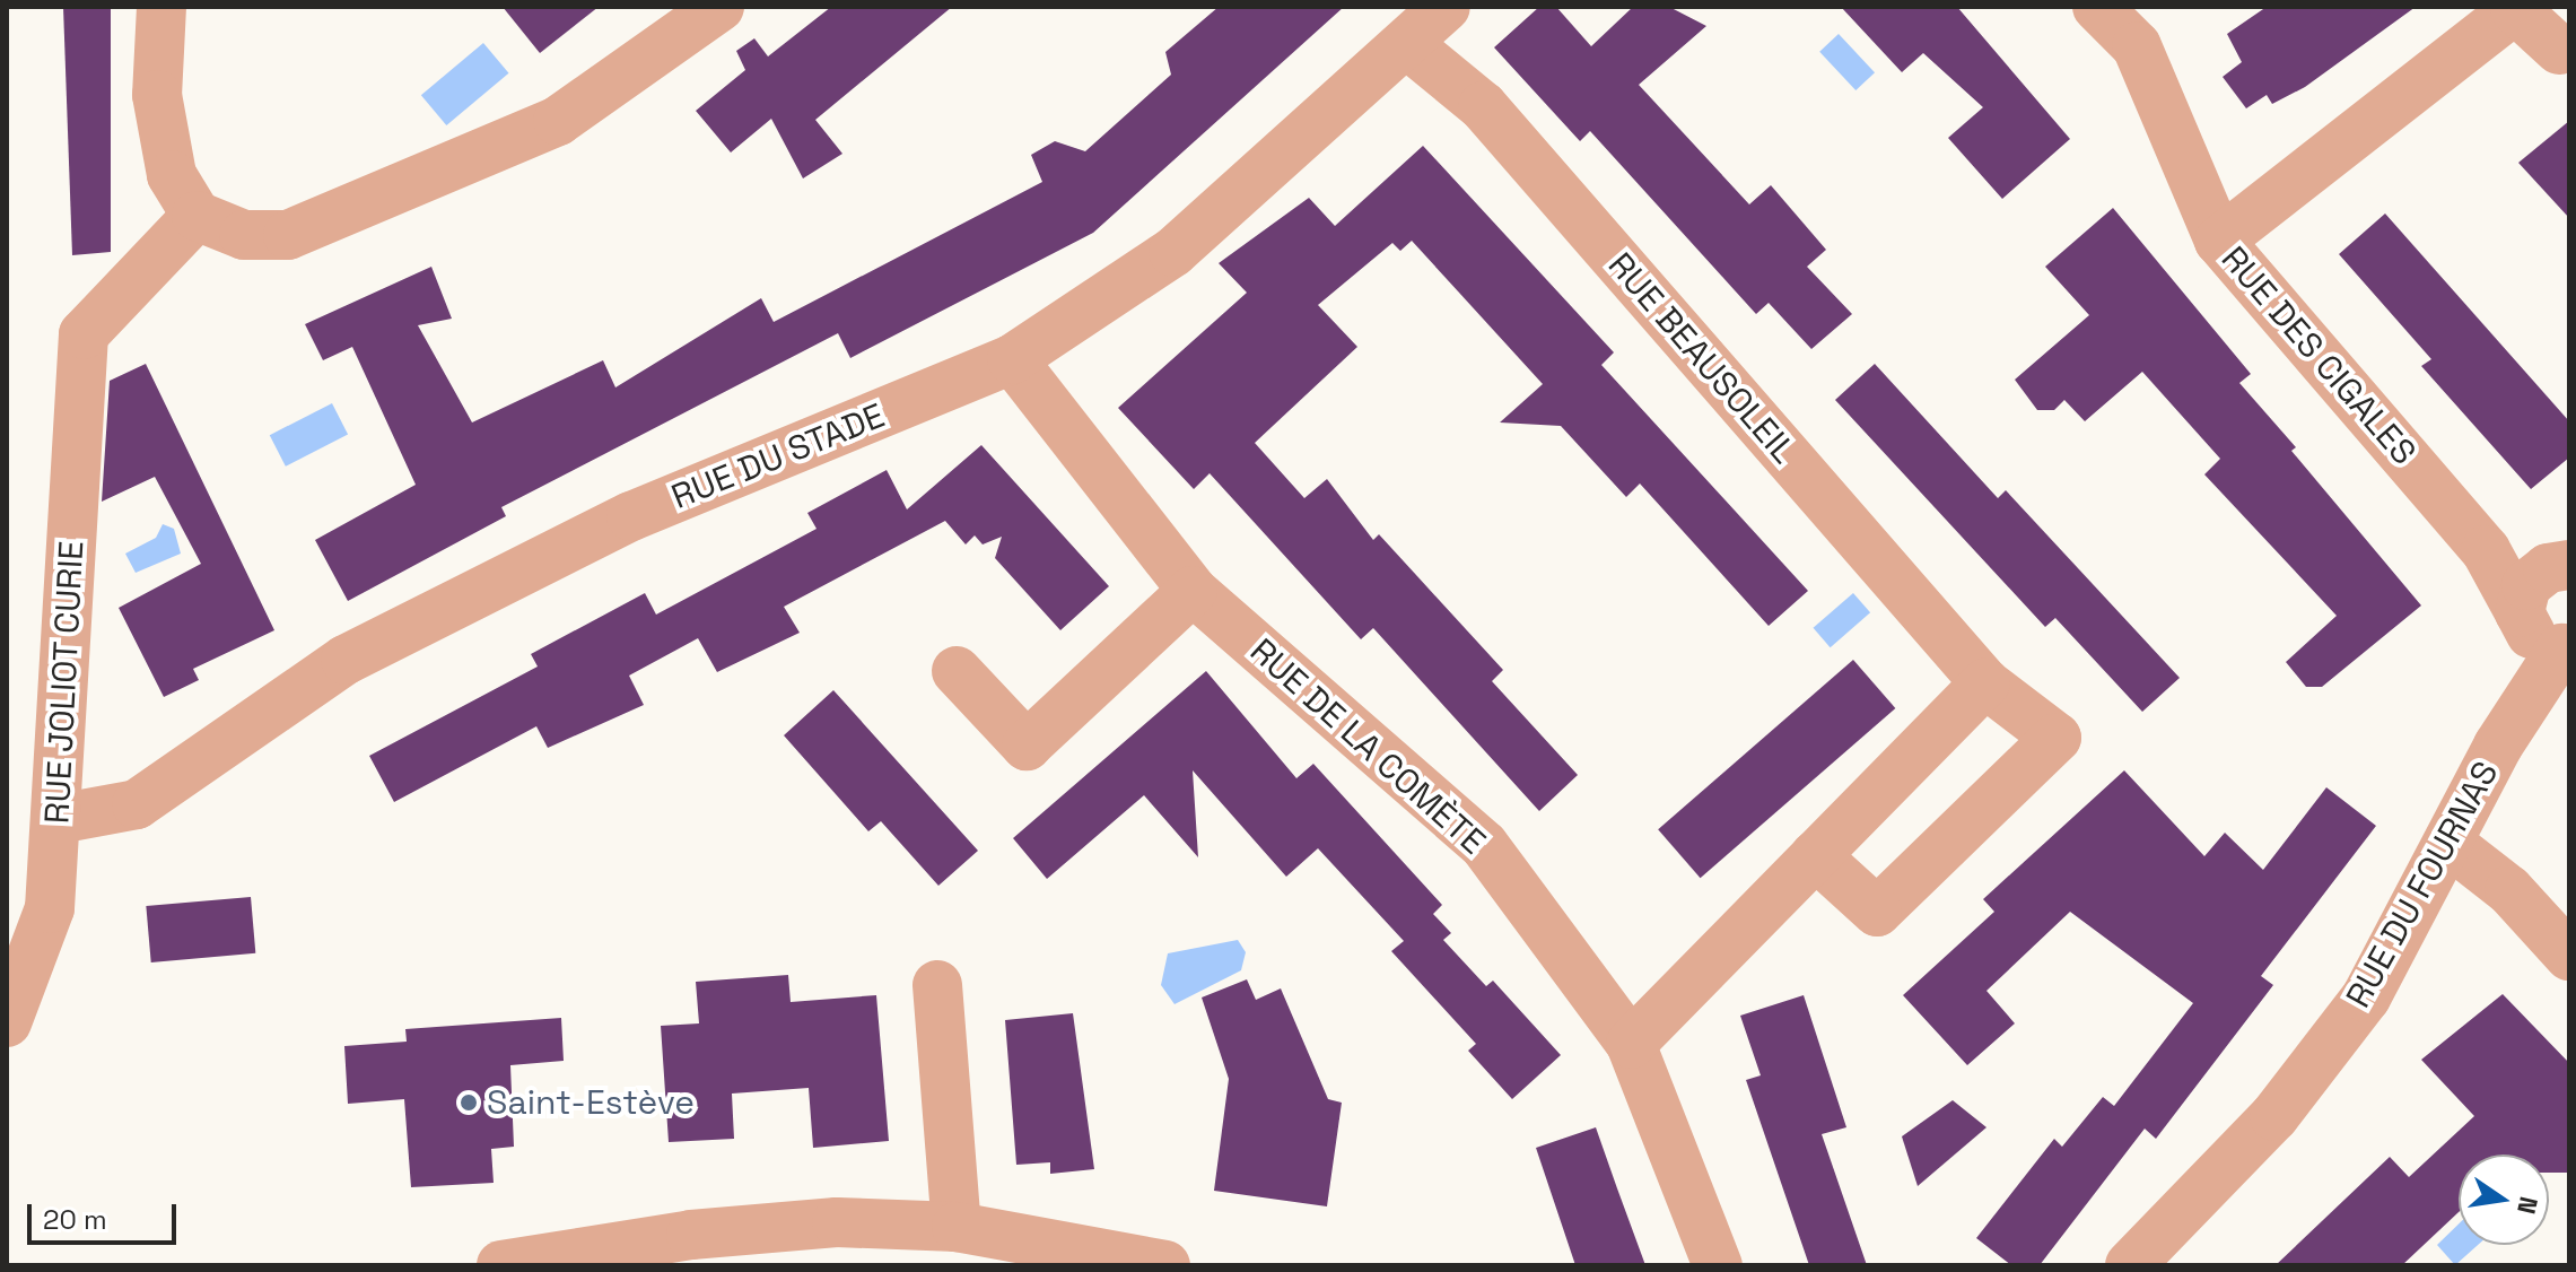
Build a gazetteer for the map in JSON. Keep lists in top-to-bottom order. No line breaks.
{"streets":{"street":["RUE DES CIGALES","RUE BEAUSOLEIL","RUE DU STADE","RUE JOLIOT CURIE","RUE DE LA COMÈTE","RUE DU FOURNAS"]},"crossings":[["RUE DES CIGALES","RUE DU FOURNAS"],["RUE BEAUSOLEIL","RUE DU STADE"],["RUE DU STADE","RUE JOLIOT CURIE"],["RUE DU STADE","RUE DE LA COMÈTE"]],"places":["Saint-Estève"],"scale_bar":"20 m","north":"right"}
